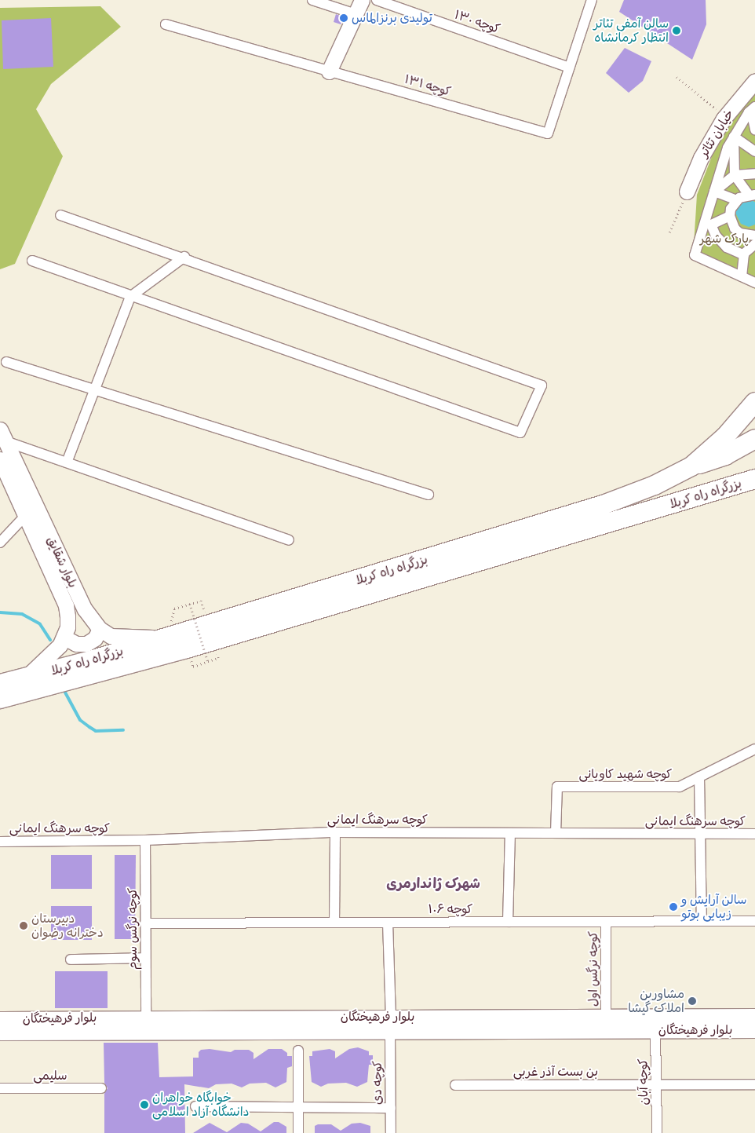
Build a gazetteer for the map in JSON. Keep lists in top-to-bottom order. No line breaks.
{"streets":{"highway":["بزرگراه راه کربلا"],"main road":["خیابان تئاتر","بلوار شقایق","بلوار فرهیختگان"],"street":["کوچه ۱۳۰","کوچه ۱۳۱","کوچه شهید کاویانی","کوچه سرهنگ ایمانی","کوچه ۱۰۶","کوچه نرگس سوم","کوچه نرگس اول","بن بست آذر غربی","سلیمی","کوچه آبان","کوچه دی"]},"crossings":[["کوچه ۱۳۰","کوچه ۱۳۱"],["کوچه شهید کاویانی","کوچه سرهنگ ایمانی"],["کوچه سرهنگ ایمانی","کوچه نرگس سوم"],["کوچه ۱۰۶","کوچه نرگس سوم"],["کوچه ۱۰۶","کوچه نرگس اول"],["کوچه نرگس سوم","بلوار فرهیختگان"],["کوچه نرگس اول","بلوار فرهیختگان"],["بلوار فرهیختگان","کوچه آبان"],["بلوار فرهیختگان","کوچه دی"],["بن بست آذر غربی","کوچه آبان"]],"districts":["شهرک ژاندارمری"],"parks":["پارک شهر"],"places":["تولیدی برنزالماس","سالن آمفی تئاتر انتظار کرمانشاه","سالن آرایش و زیبایی بوتو","دبیرستان دخترانه رضوان","مشاورین املاک گیشا","خوابگاه خواهران دانشگاه آزاد اسلامی"]}
